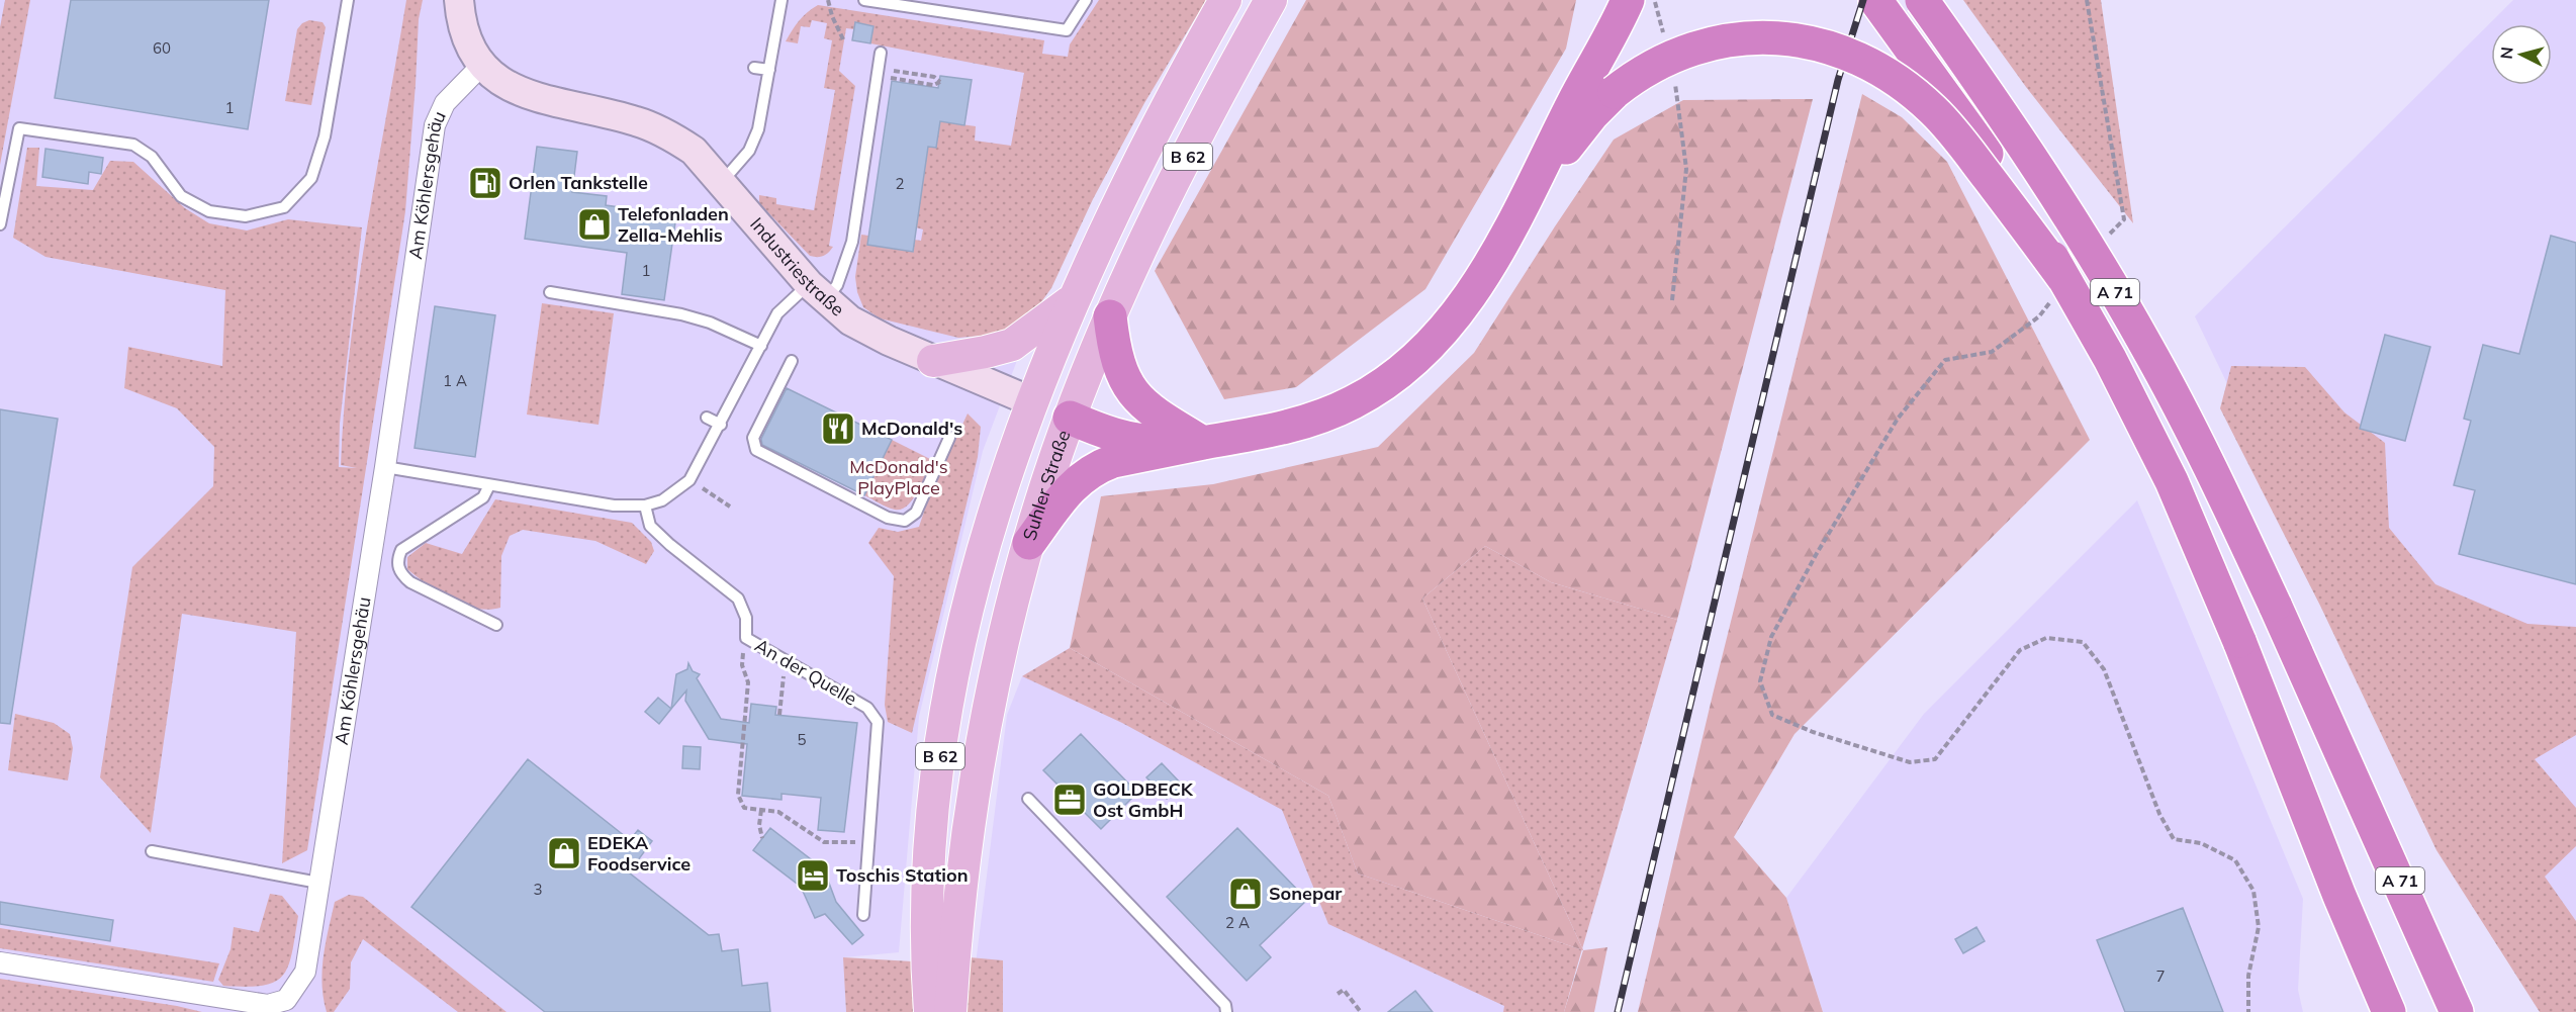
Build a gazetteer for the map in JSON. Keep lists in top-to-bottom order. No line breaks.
{"streets":{"highway":["A 71"],"main road":["B 62","Suhler Straße"],"street":["Am Köhlersgehäu","Industriestraße"],"lane":["An der Quelle"]},"crossings":[["B 62","Industriestraße"],["Am Köhlersgehäu","Industriestraße"]],"parks":["McDonald's PlayPlace"],"places":{"fuel station":["Orlen Tankstelle"],"shop":["Telefonladen Zella-Mehlis","EDEKA Foodservice","Sonepar"],"restaurant":["McDonald's"],"office":["GOLDBECK Ost GmbH"],"hotel":["Toschis Station"]},"house_numbers":["60","1","2","1","1 A","5","3","2 A","7"],"north":"left"}
